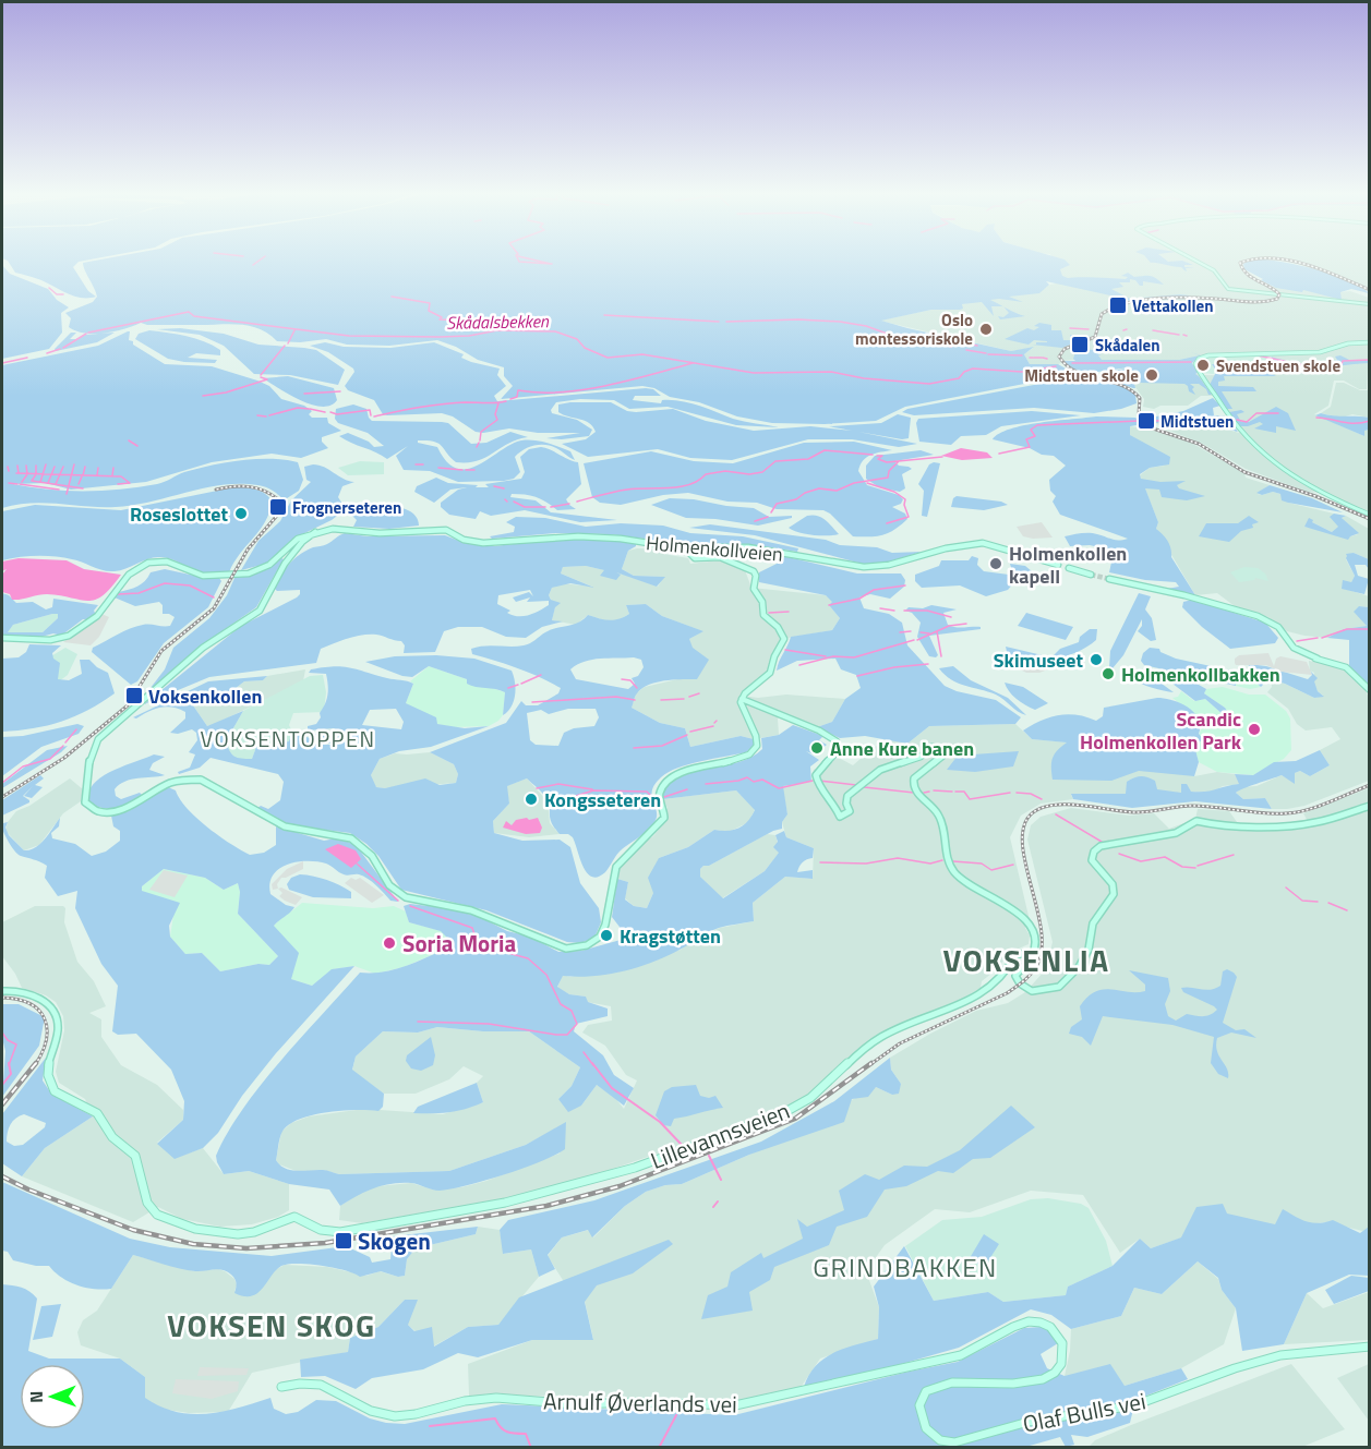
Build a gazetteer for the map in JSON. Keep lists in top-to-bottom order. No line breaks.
{"streets":{"street":["Holmenkollveien","Lillevannsveien","Arnulf Øverlands vei","Olaf Bulls vei"]},"crossings":[["Arnulf Øverlands vei","Olaf Bulls vei"]],"districts":["VOKSENTOPPEN","VOKSENLIA","GRINDBAKKEN","VOKSEN SKOG"],"water":["Skådalsbekken"],"places":{"transit":["Vettakollen","Skådalen","Midtstuen","Frognerseteren","Voksenkollen","Skogen"],"other":["Oslo montessoriskole","Svendstuen skole","Midtstuen skole","Roseslottet","Holmenkollen kapell","Skimuseet","Holmenkollbakken","Scandic Holmenkollen Park","Anne Kure banen","Kongsseteren","Kragstøtten","Soria Moria"]},"north":"left"}
